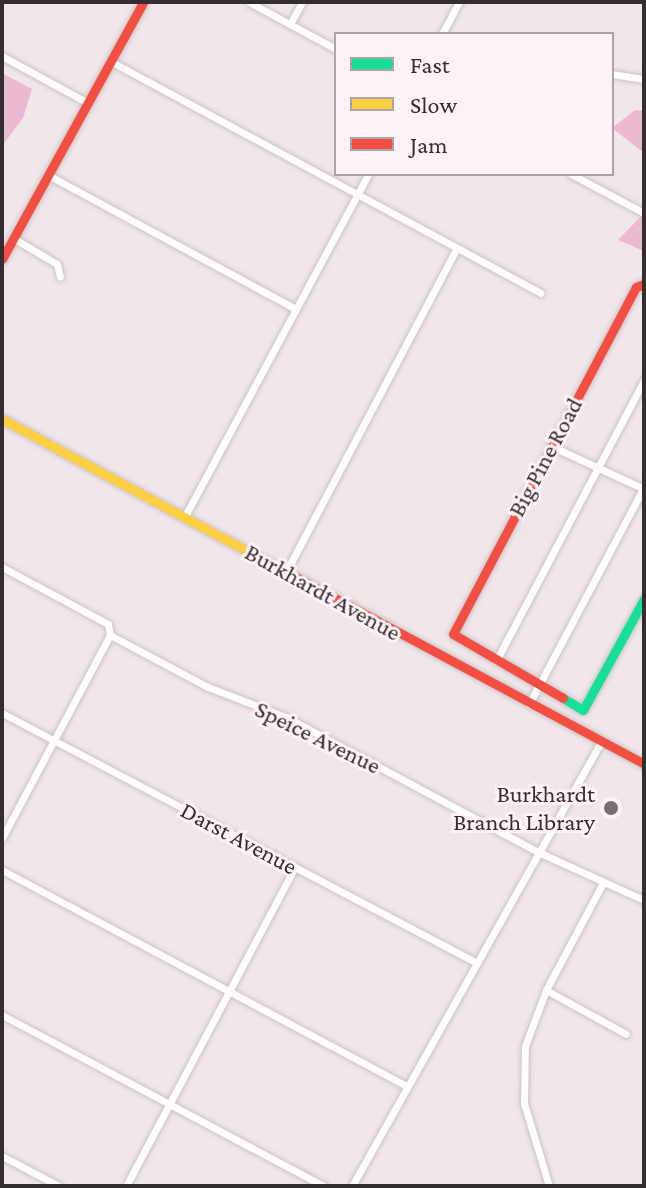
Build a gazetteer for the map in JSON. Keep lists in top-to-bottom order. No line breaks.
{"streets":{"street":["Big Pine Road","Burkhardt Avenue","Speice Avenue","Darst Avenue"]},"places":["Burkhardt Branch Library"],"legend":["Fast","Slow","Jam"]}
